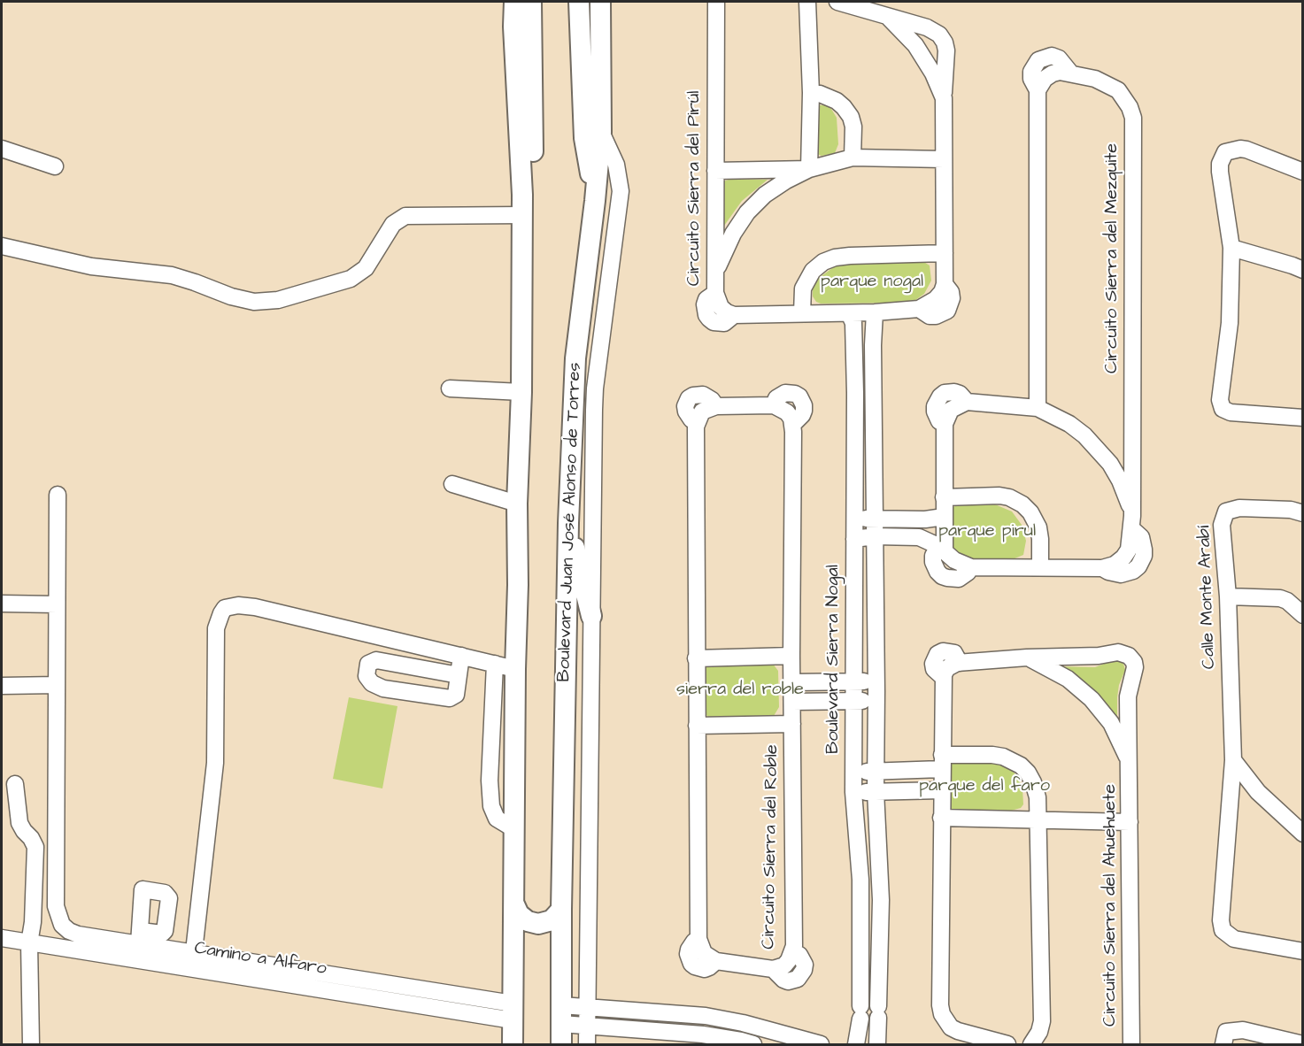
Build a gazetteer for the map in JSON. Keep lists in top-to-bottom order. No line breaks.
{"streets":{"main road":["Boulevard Juan José Alonso de Torres"],"street":["Circuito Sierra del Pirúl","Circuito Sierra del Mezquite","Calle Monte Arabí","Boulevard Sierra Nogal","Circuito Sierra del Roble","Circuito Sierra del Ahuehuete","Camino a Alfaro"]},"crossings":[["Circuito Sierra del Pirúl","Boulevard Sierra Nogal"],["Circuito Sierra del Mezquite","Boulevard Sierra Nogal"]],"parks":["parque nogal","parque pirul","sierra del roble","parque del faro"]}
